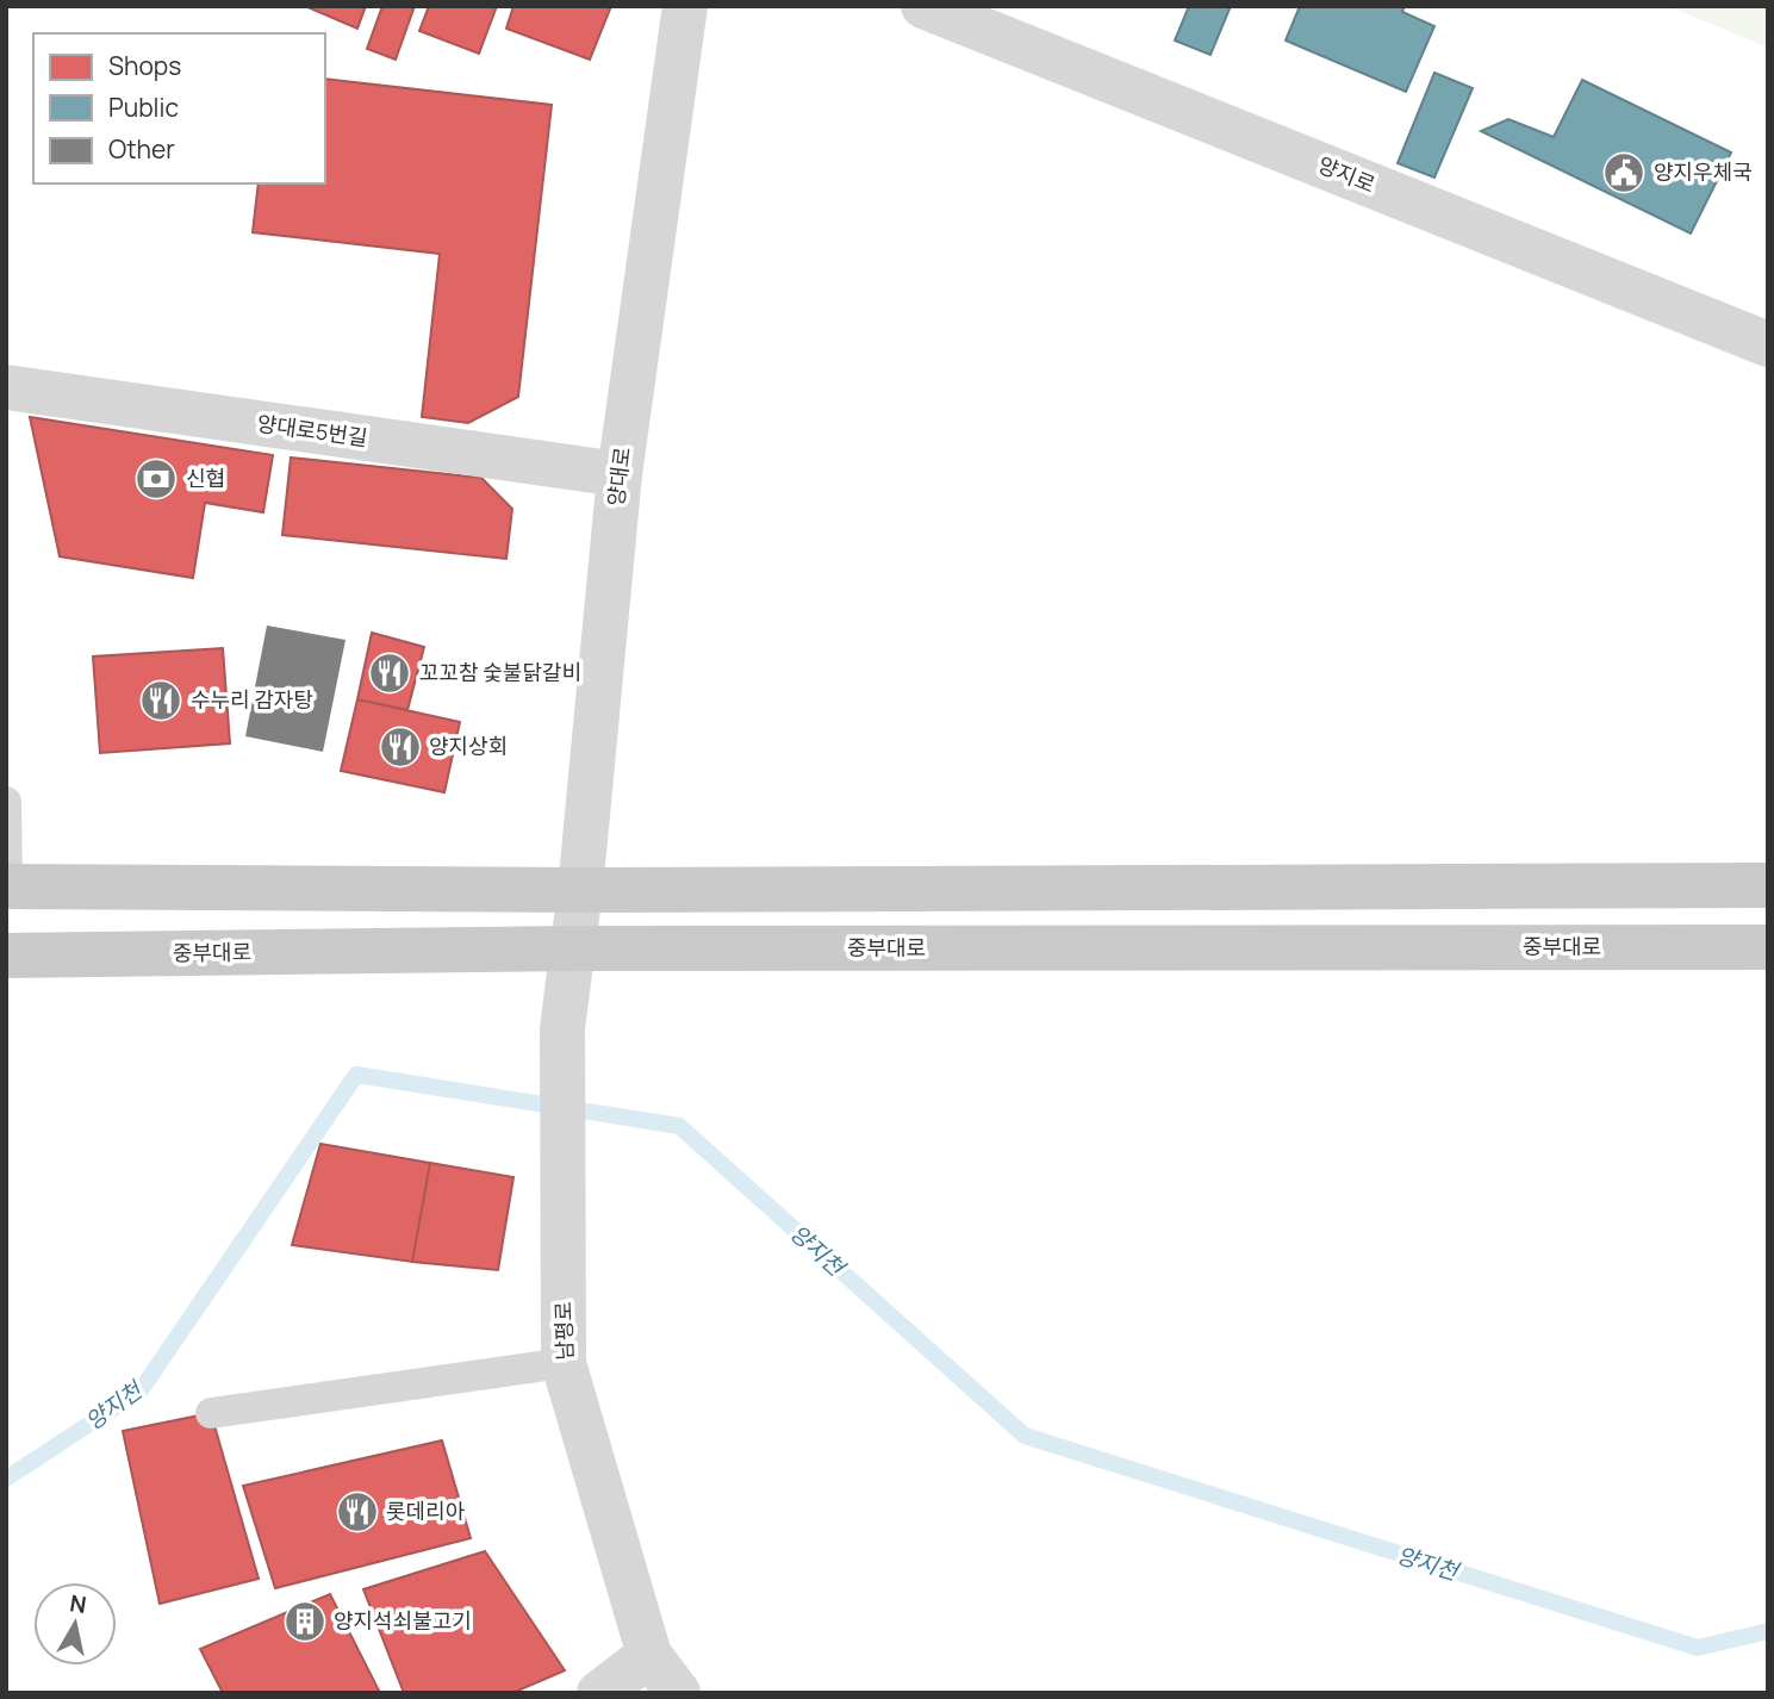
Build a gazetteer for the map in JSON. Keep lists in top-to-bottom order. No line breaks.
{"streets":{"main road":["중부대로"],"street":["양지로","양대로5번길","양대로","남평로"]},"crossings":[["양대로5번길","양대로"],["양대로","중부대로"],["양대로","남평로"],["중부대로","남평로"]],"water":["양지천"],"places":{"public building":["양지우체국"],"bank":["신협"],"restaurant":["꼬꼬참 숯불닭갈비","수누리 감자탕","양지상회","롯데리아"],"building":["양지석쇠불고기"]},"legend":["Shops","Public","Other"],"north":"top"}
